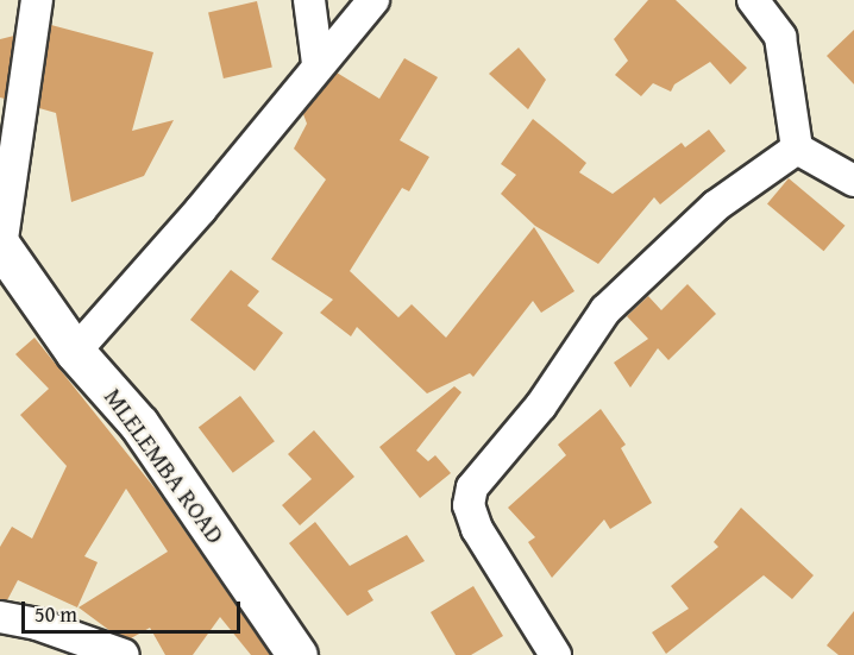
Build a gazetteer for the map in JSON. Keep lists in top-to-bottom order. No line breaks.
{"streets":{"street":["MLELEMBA ROAD"]},"scale_bar":"50 m"}
